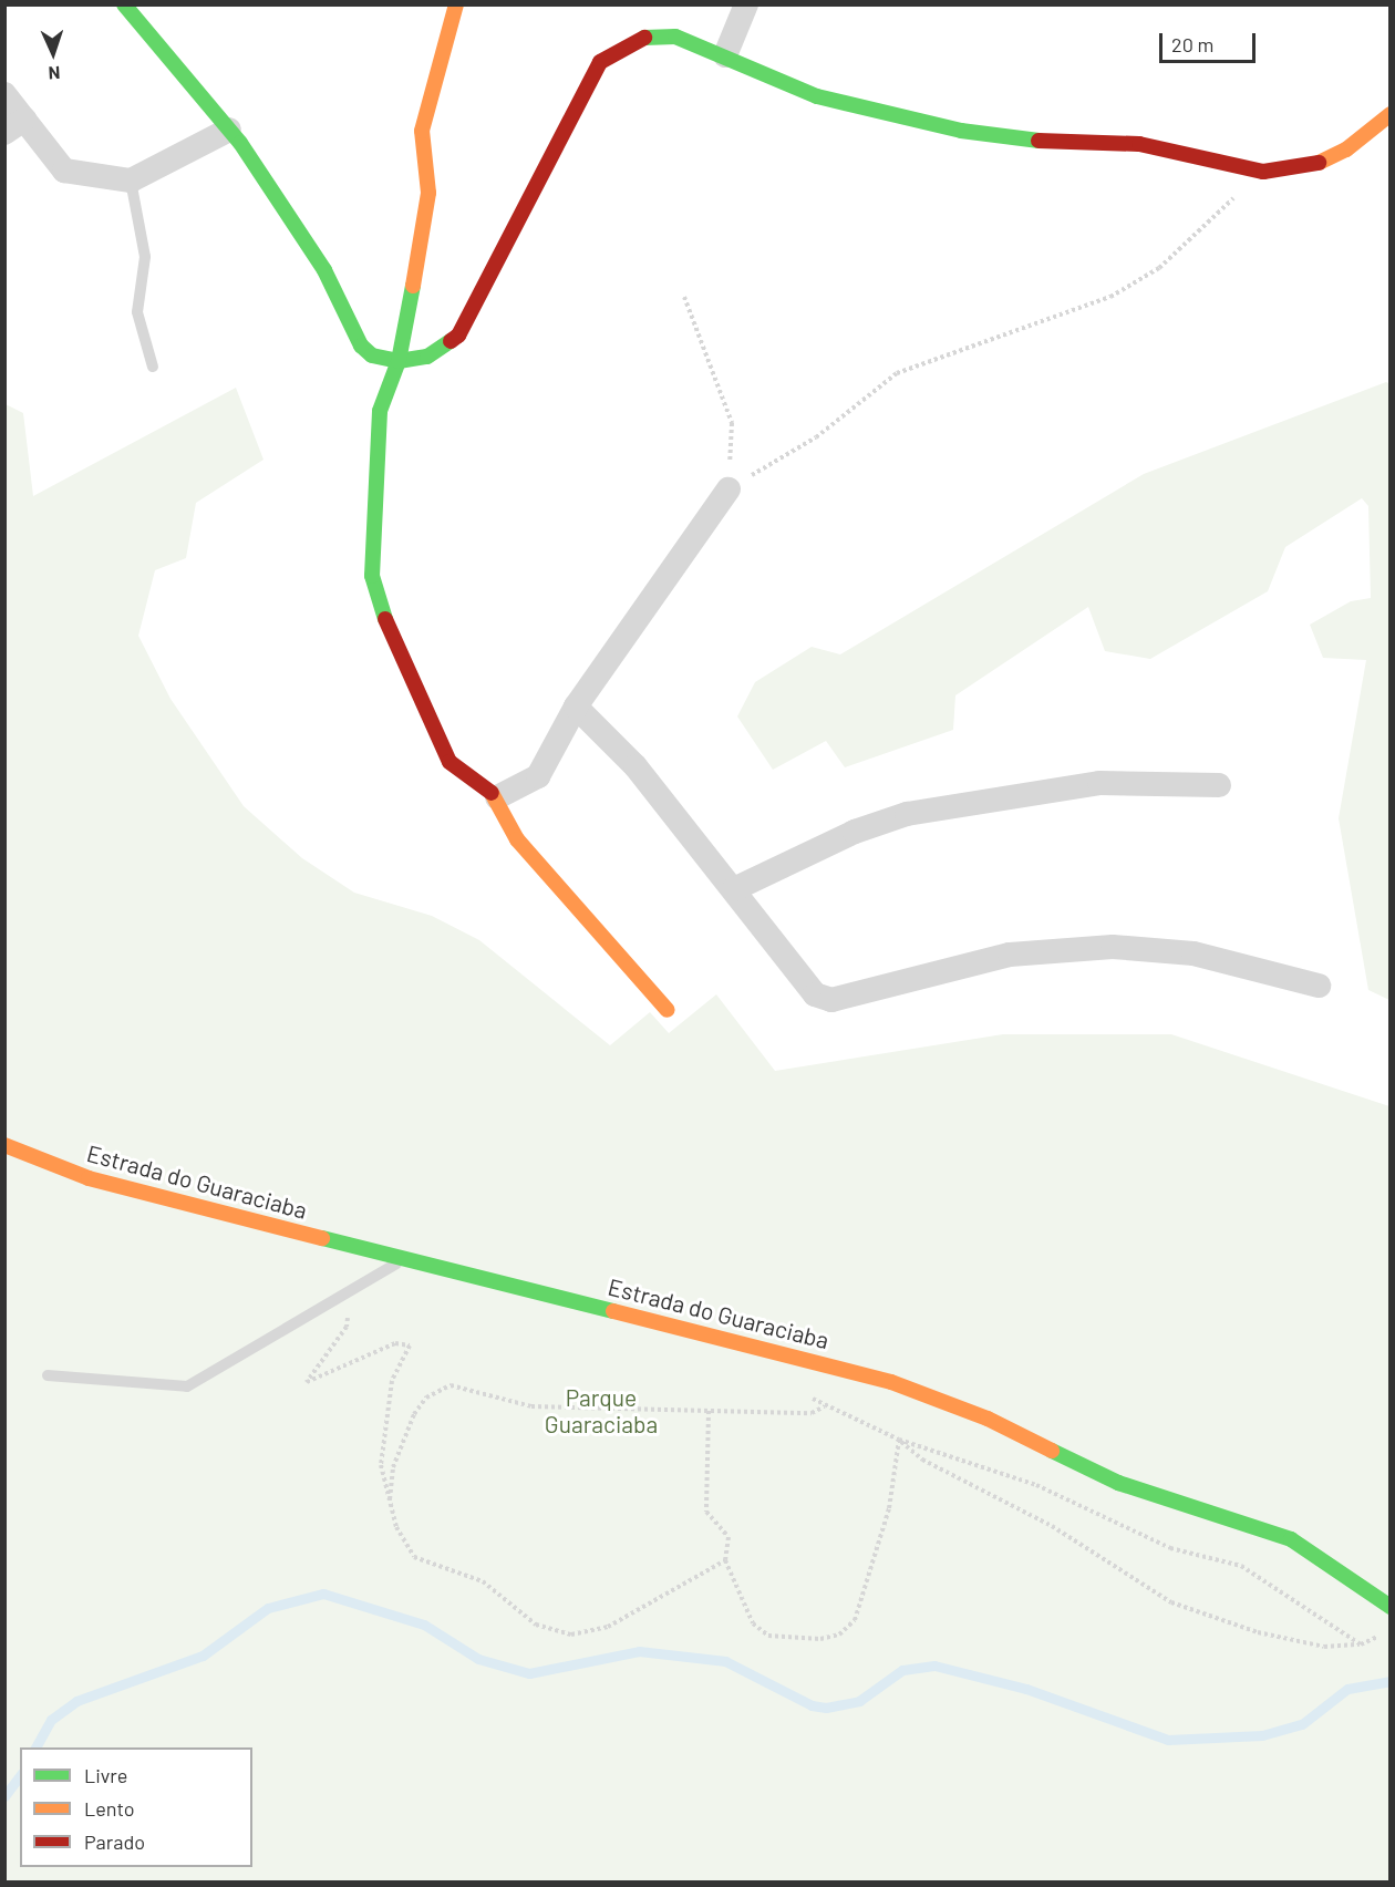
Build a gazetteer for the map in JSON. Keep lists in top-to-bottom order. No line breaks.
{"streets":{"street":["Estrada do Guaraciaba"]},"parks":["Parque Guaraciaba"],"legend":["Livre","Lento","Parado"],"scale_bar":"20 m","north":"bottom"}
